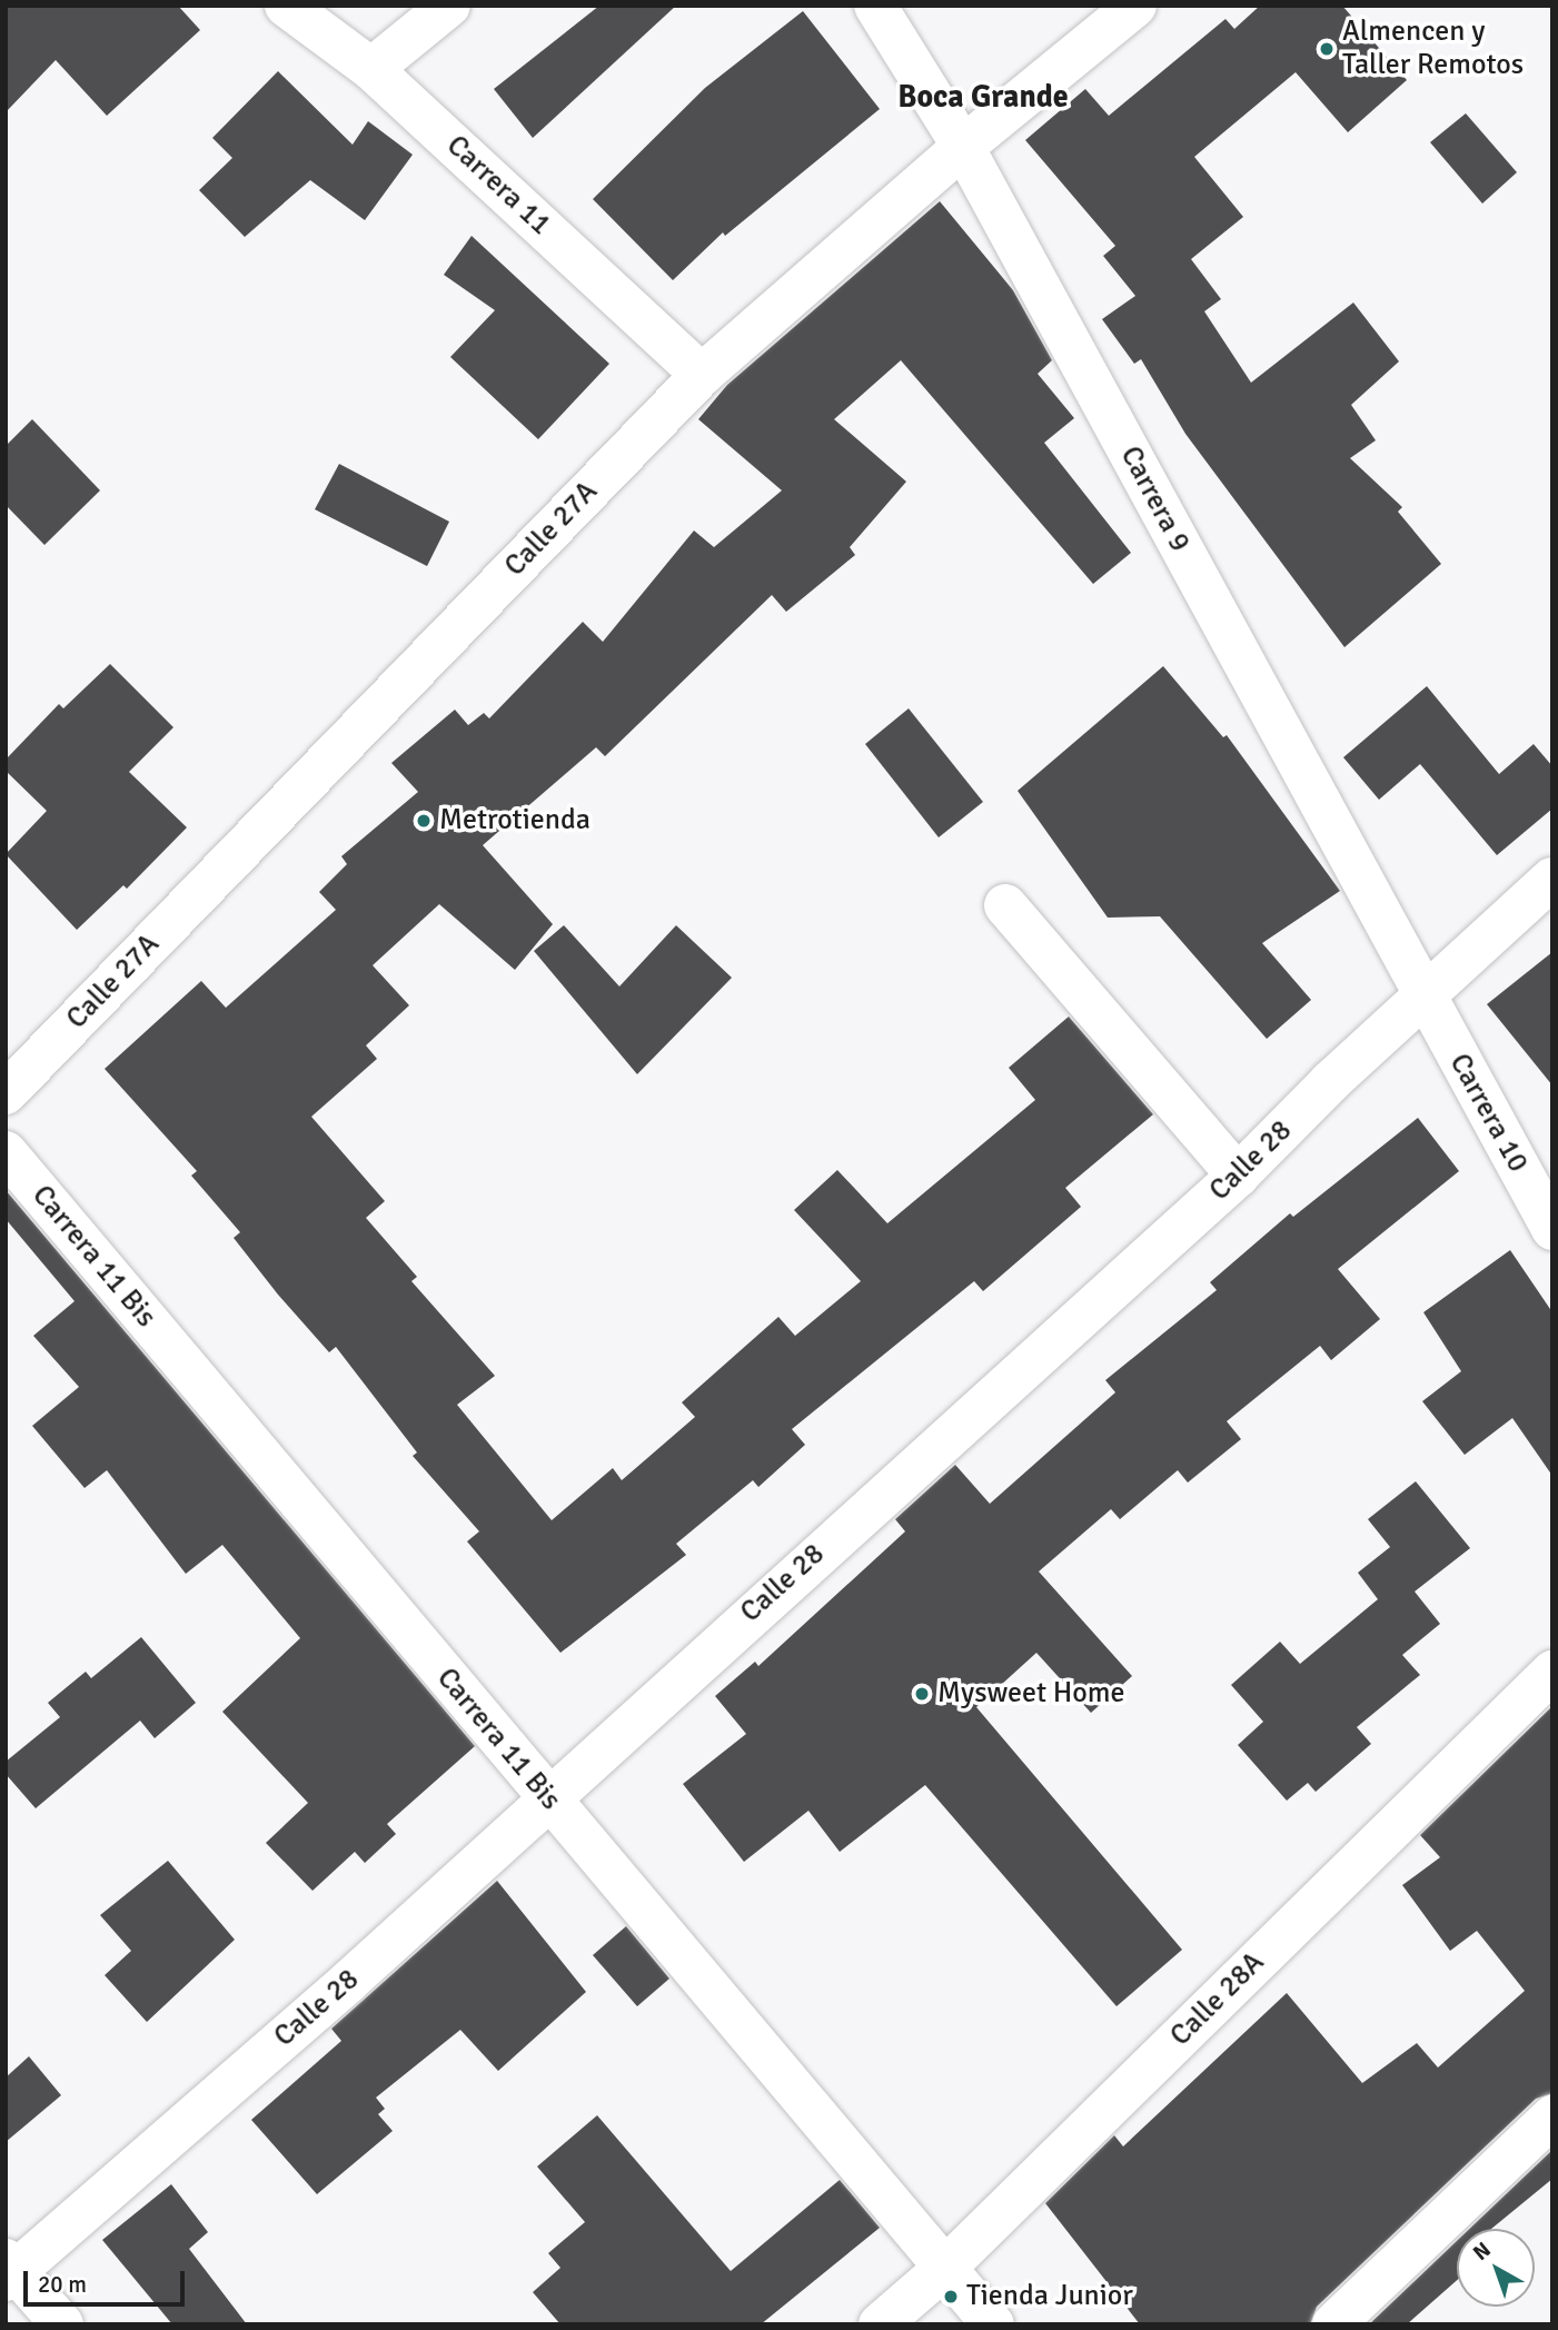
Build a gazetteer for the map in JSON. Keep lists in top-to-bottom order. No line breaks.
{"streets":{"street":["Carrera 11","Carrera 9","Calle 27A","Carrera 10","Calle 28","Carrera 11 Bis","Calle 28A"]},"crossings":[["Carrera 11","Calle 27A"],["Carrera 9","Calle 27A"],["Carrera 9","Carrera 10"],["Carrera 9","Calle 28"],["Carrera 10","Calle 28"],["Calle 28","Carrera 11 Bis"],["Carrera 11 Bis","Calle 28A"]],"districts":["Boca Grande"],"places":["Almencen y Taller Remotos","Metrotienda","Mysweet Home","Tienda Junior"],"scale_bar":"20 m","north":"top left"}
